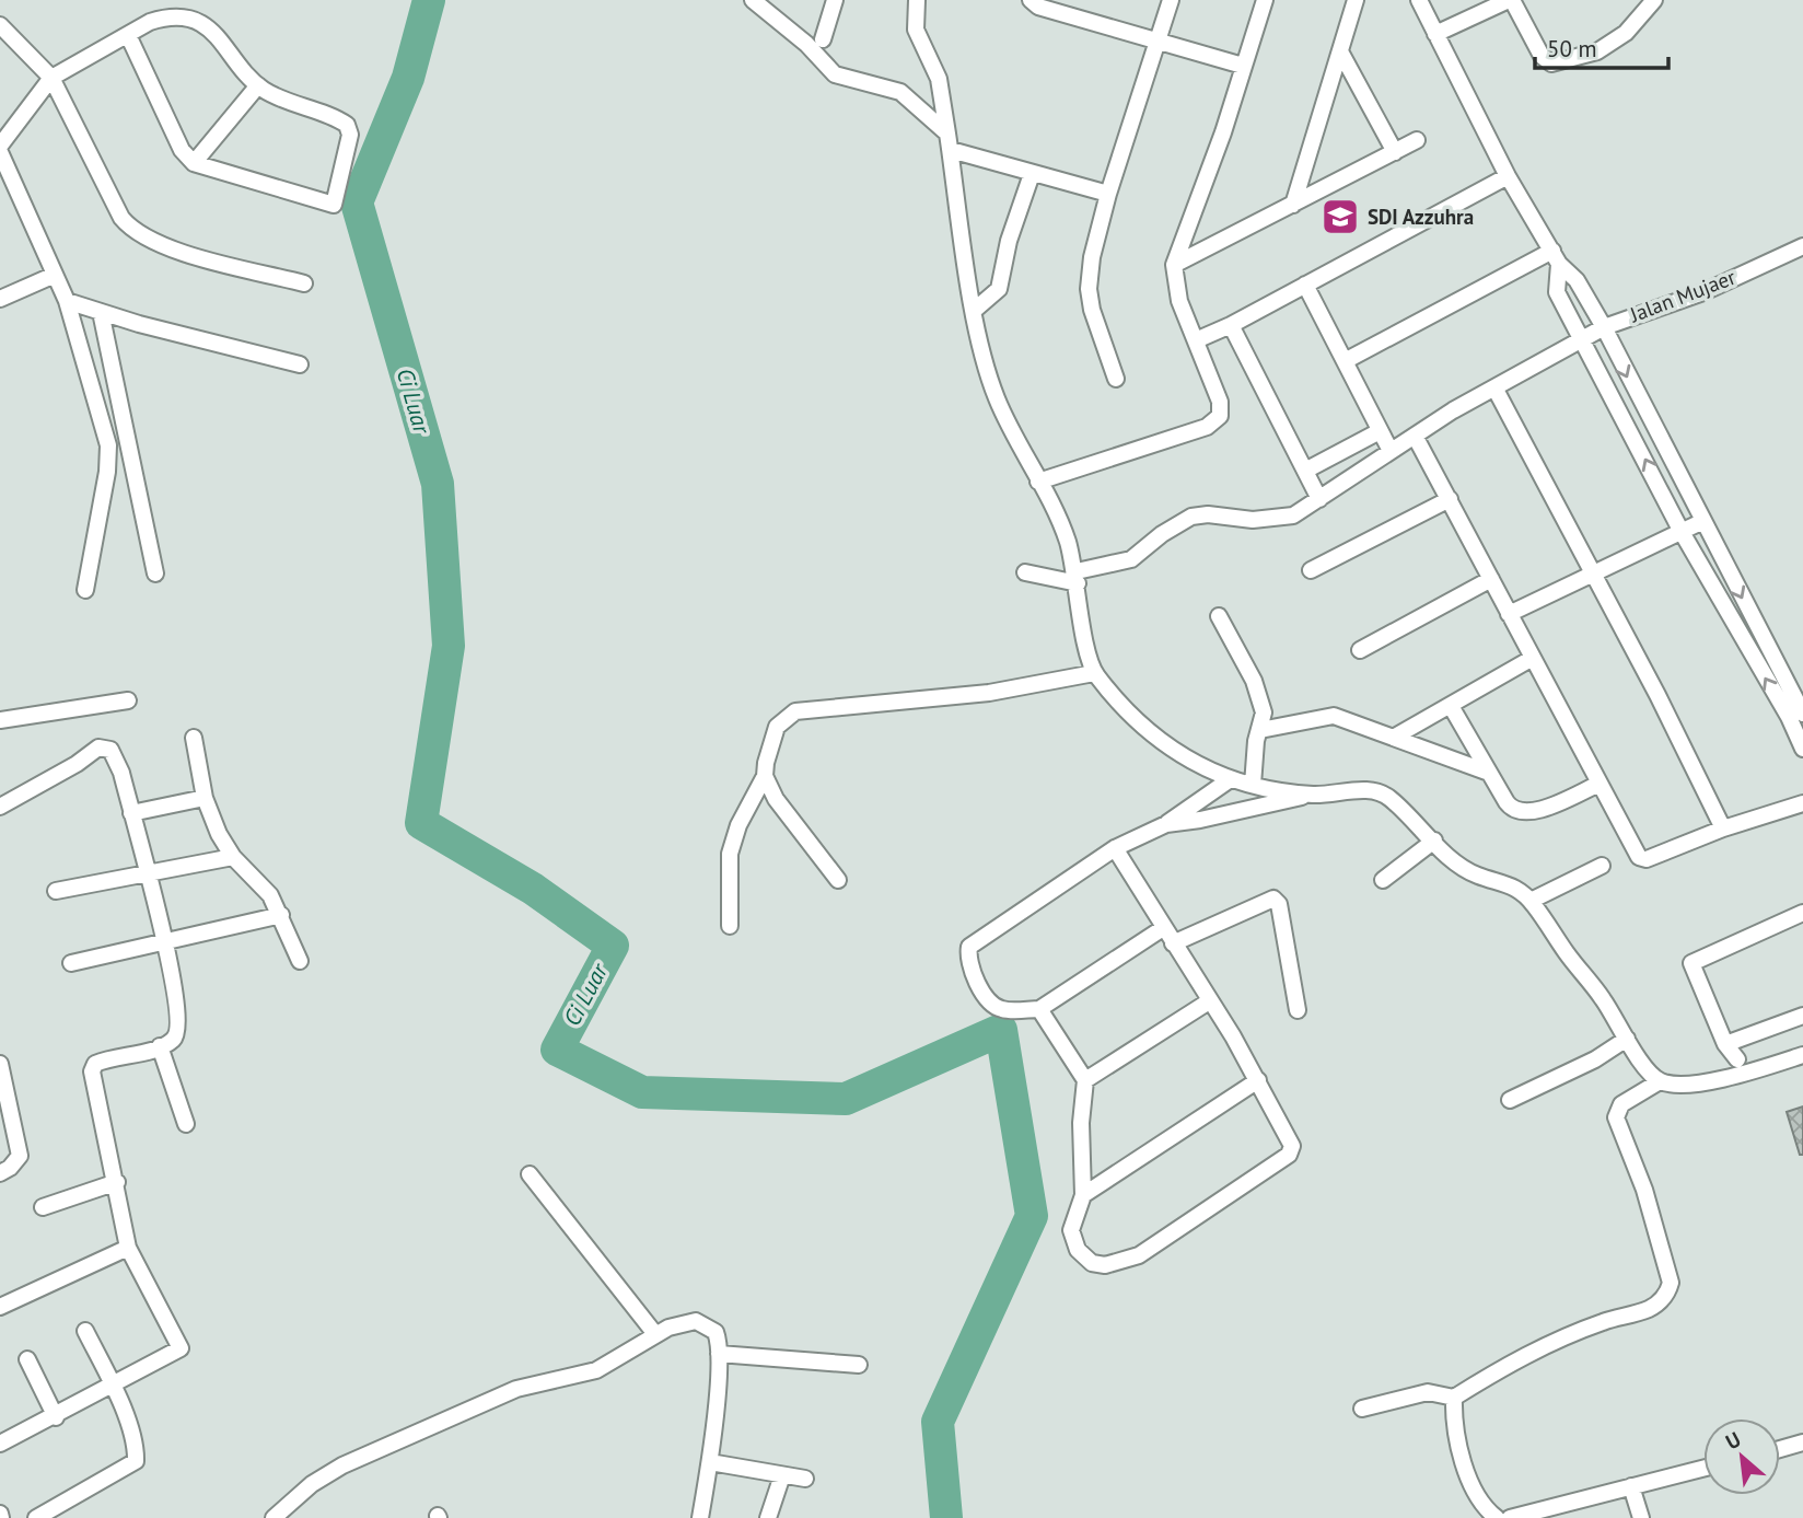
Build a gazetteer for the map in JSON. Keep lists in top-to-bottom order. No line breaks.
{"streets":{"street":["Jalan Mujaer"]},"water":["Ci Luar"],"places":{"school or university":["SDI Azzuhra"]},"scale_bar":"50 m","north":"top left"}
